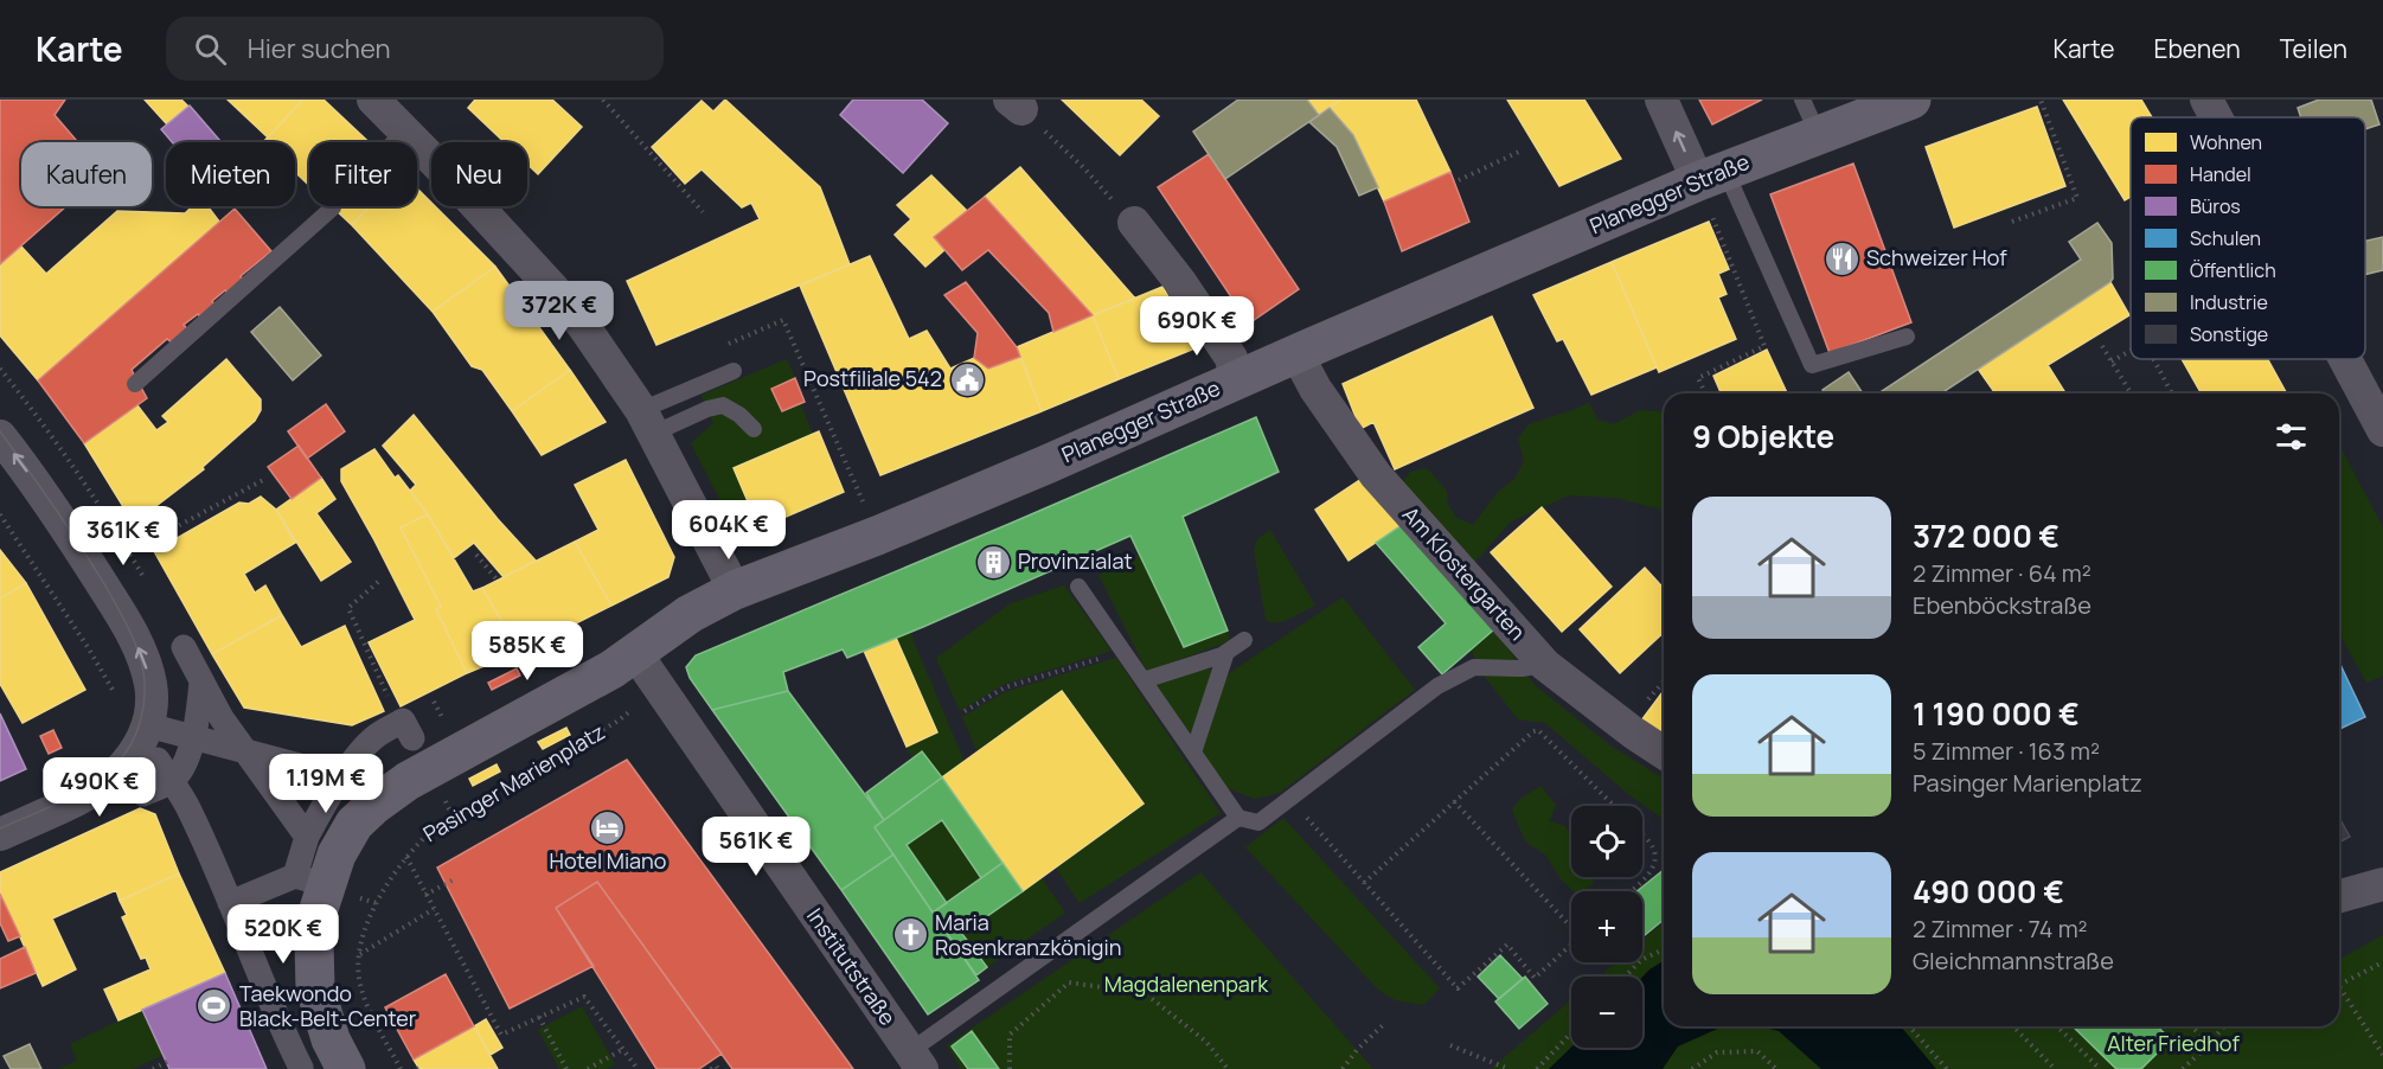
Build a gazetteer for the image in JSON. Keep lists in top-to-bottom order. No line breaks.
{"streets":{"main road":["Planegger Straße"],"street":["Am Klostergarten","Institutstraße"],"path":["Pasinger Marienplatz"]},"crossings":[["Planegger Straße","Am Klostergarten"],["Planegger Straße","Institutstraße"],["Pasinger Marienplatz","Institutstraße"]],"parks":["Magdalenenpark","Alter Friedhof"],"places":{"restaurant":["Schweizer Hof"],"public building":["Postfiliale 542"],"building":["Provinzialat"],"hotel":["Hotel Miano"],"church":["Maria Rosenkranzkönigin"],"sports":["Taekwondo Black-Belt-Center"]},"legend":["Wohnen","Handel","Büros","Schulen","Öffentlich","Industrie","Sonstige"],"page":{"header":"Karte","search":"Hier suchen","nav":["Karte","Ebenen","Teilen"],"chip":["Kaufen","Mieten","Filter","Neu"],"price":["372K €","690K €","604K €","361K €","585K €","1.19M €","490K €","561K €","520K €"],"heading":"9 Objekte","list":[{"name":"372 000 €","note":"2 Zimmer · 64 m² · Ebenböckstraße"},{"name":"1 190 000 €","note":"5 Zimmer · 163 m² · Pasinger Marienplatz"},{"name":"490 000 €","note":"2 Zimmer · 74 m² · Gleichmannstraße"}],"map_buttons":["+","−"]}}
